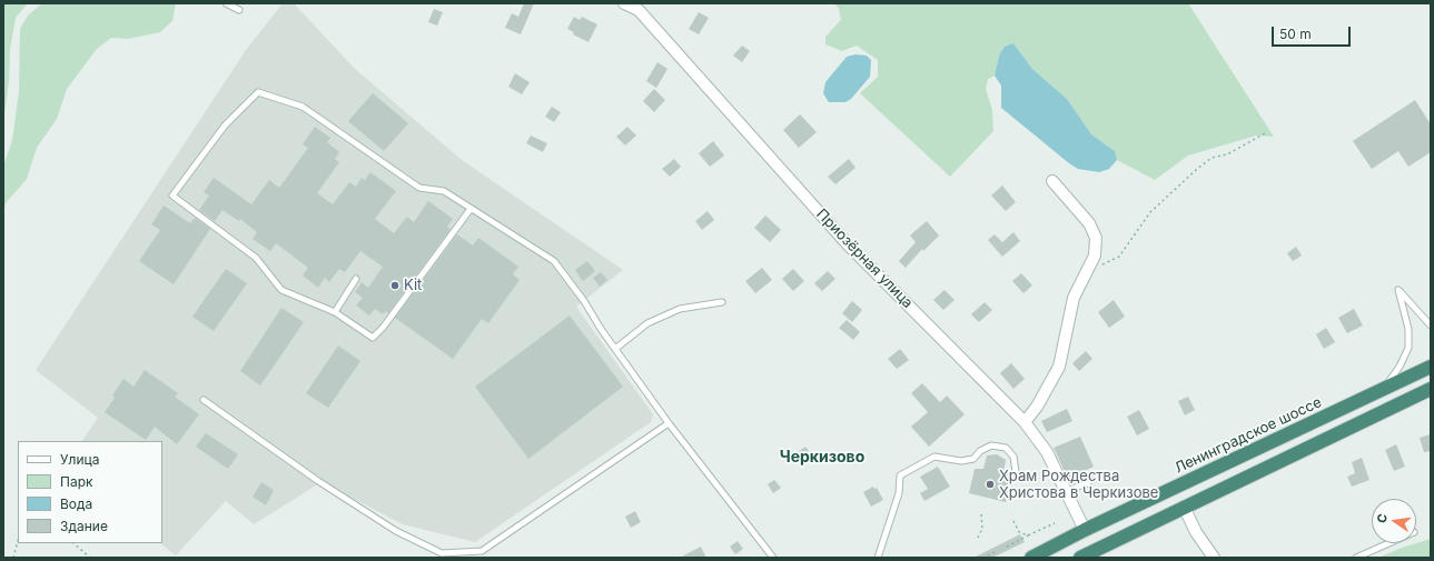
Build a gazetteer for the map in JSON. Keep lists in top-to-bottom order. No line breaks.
{"streets":{"highway":["Ленинградское шоссе"],"street":["Приозёрная улица"]},"crossings":[["Приозёрная улица","Ленинградское шоссе"]],"districts":["Черкизово"],"places":["Kit","Храм Рождества Христова в Черкизове"],"legend":["Улица","Парк","Вода","Здание"],"scale_bar":"50 m","north":"left"}
